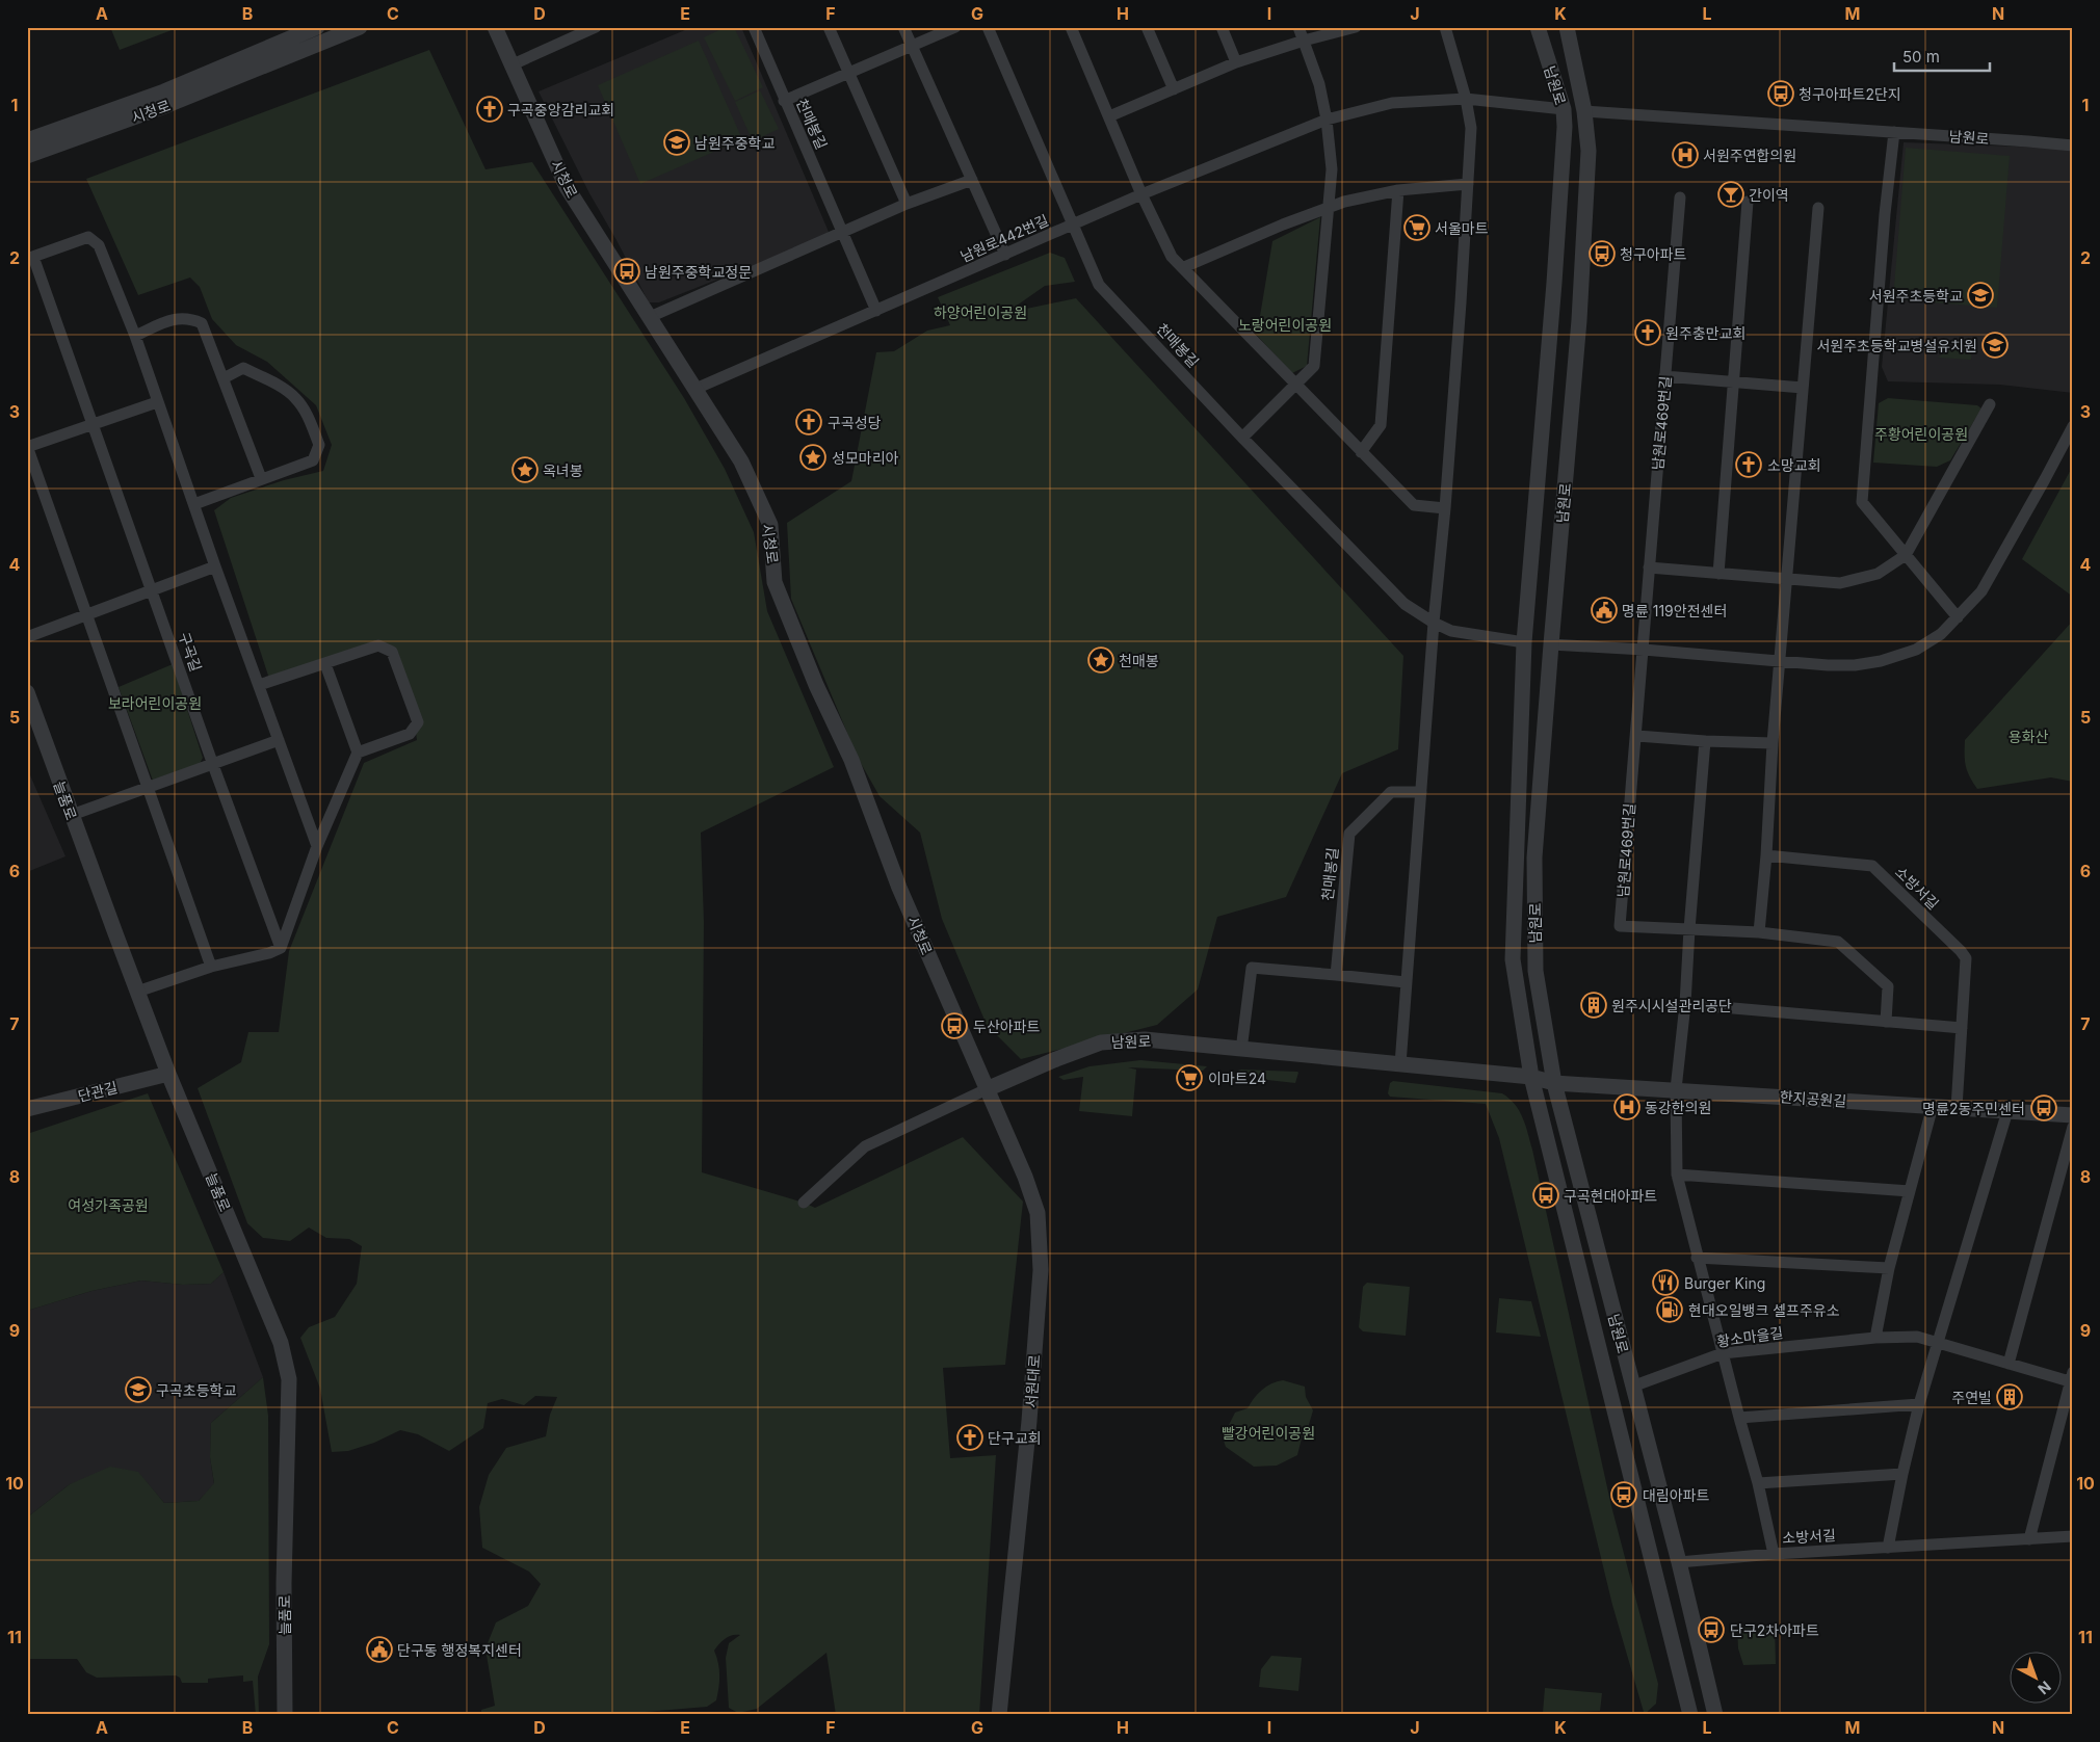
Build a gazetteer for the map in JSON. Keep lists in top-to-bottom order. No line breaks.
{"streets":{"street":["남원로","시청로","천매봉길","남원로442번길","남원로469번길","구곡길","늘품로","소방서길","단관길","한지공원길","황소마을길","서원대로"]},"crossings":[["남원로","시청로"],["남원로","천매봉길"],["남원로","남원로442번길"],["남원로","한지공원길"],["남원로","황소마을길"],["남원로","서원대로"],["시청로","남원로442번길"],["시청로","서원대로"],["천매봉길","남원로442번길"],["남원로469번길","소방서길"],["늘품로","단관길"],["소방서길","한지공원길"],["소방서길","황소마을길"]],"parks":["하양어린이공원","노랑어린이공원","주황어린이공원","보라어린이공원","용화산","여성가족공원","빨강어린이공원"],"places":{"bus stop":["청구아파트2단지","청구아파트","남원주중학교정문","두산아파트","명륜2동주민센터","구곡현대아파트","대림아파트","단구2차아파트"],"church":["구곡중앙감리교회","원주충만교회","구곡성당","소망교회","단구교회"],"school or university":["남원주중학교","서원주초등학교","서원주초등학교병설유치원","구곡초등학교"],"hospital":["서원주연합의원","동강한의원"],"bar":["간이역"],"supermarket":["서울마트","이마트24"],"place":["성모마리아","옥녀봉","천매봉"],"public building":["명륜 119안전센터","단구동 행정복지센터"],"building":["원주시시설관리공단","주연빌"],"restaurant":["Burger King"],"fuel station":["현대오일뱅크 셀프주유소"]},"scale_bar":"50 m","north":"bottom right","grid":{"columns":["A","B","C","D","E","F","G","H","I","J","K","L","M","N"],"rows":["1","2","3","4","5","6","7","8","9","10","11"]}}
